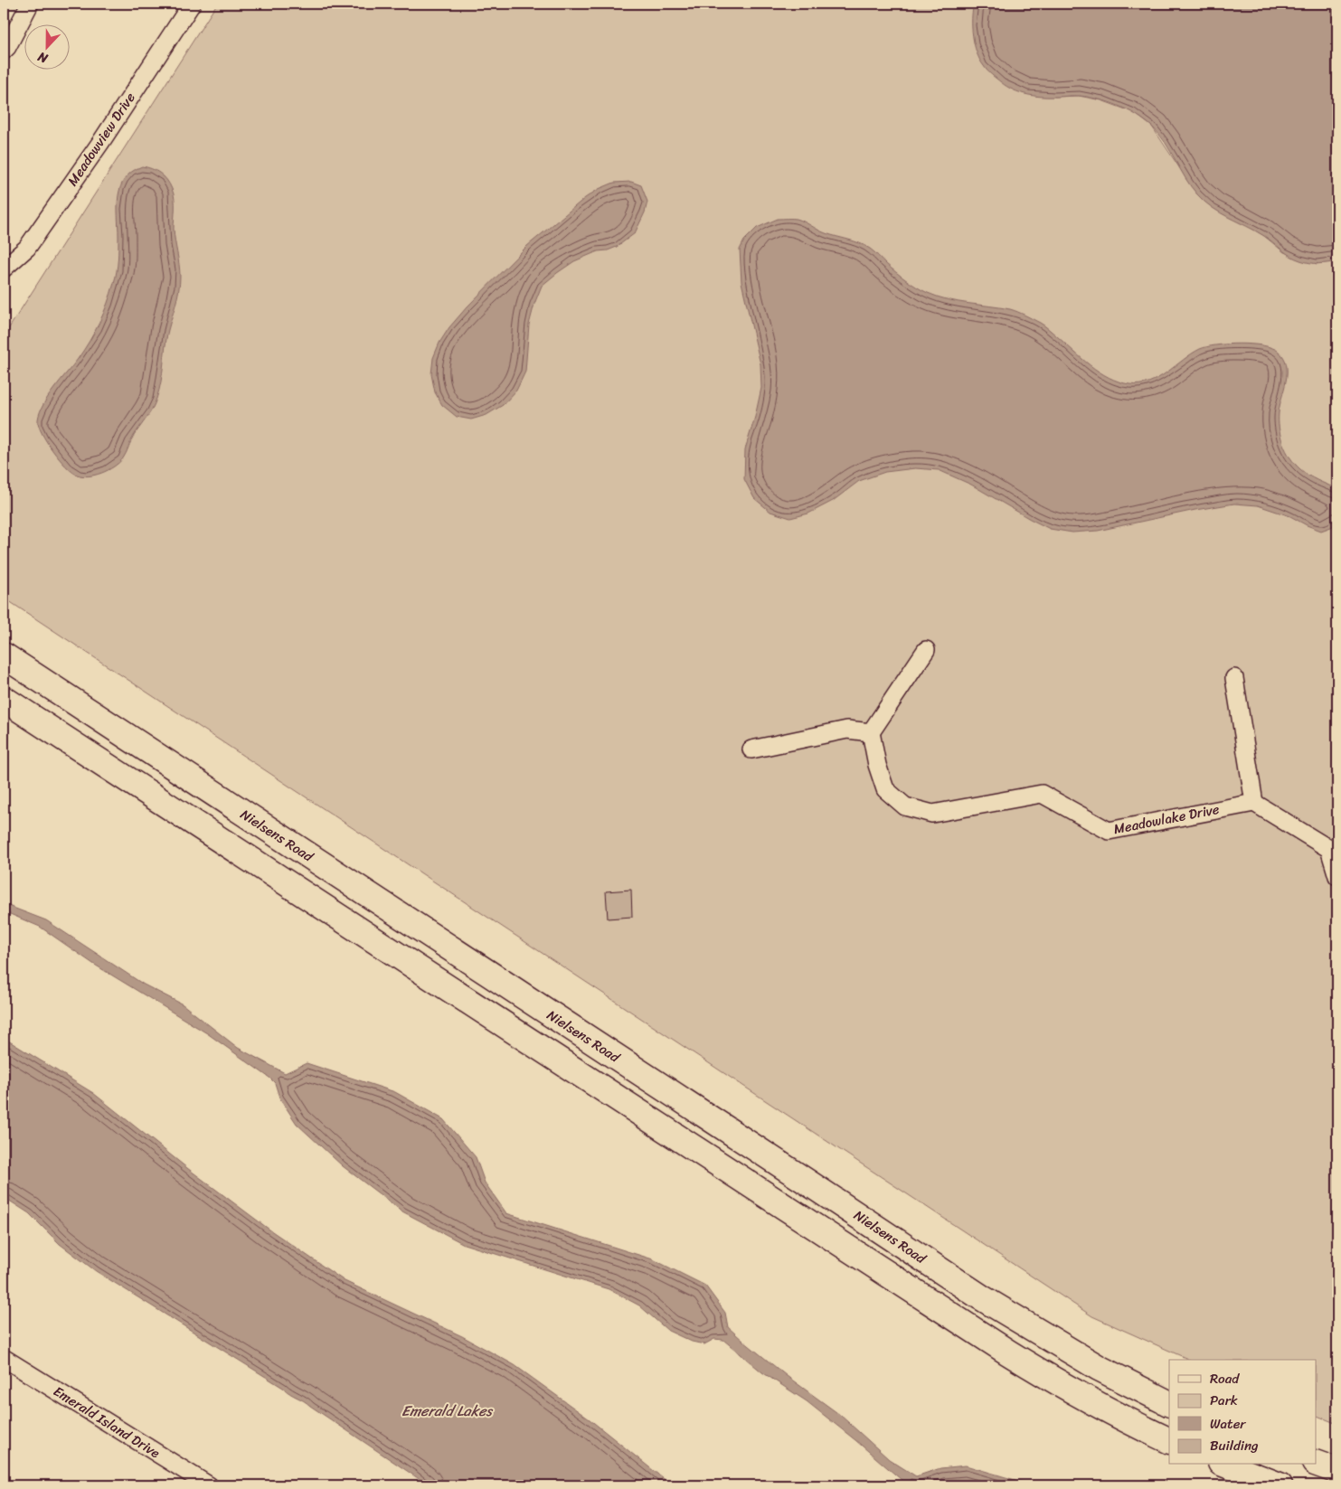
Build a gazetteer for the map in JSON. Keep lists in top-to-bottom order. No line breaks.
{"streets":{"main road":["Nielsens Road"],"street":["Meadowview Drive","Meadowlake Drive","Emerald Island Drive"]},"water":["Emerald Lakes"],"legend":["Road","Park","Water","Building"],"north":"bottom"}
